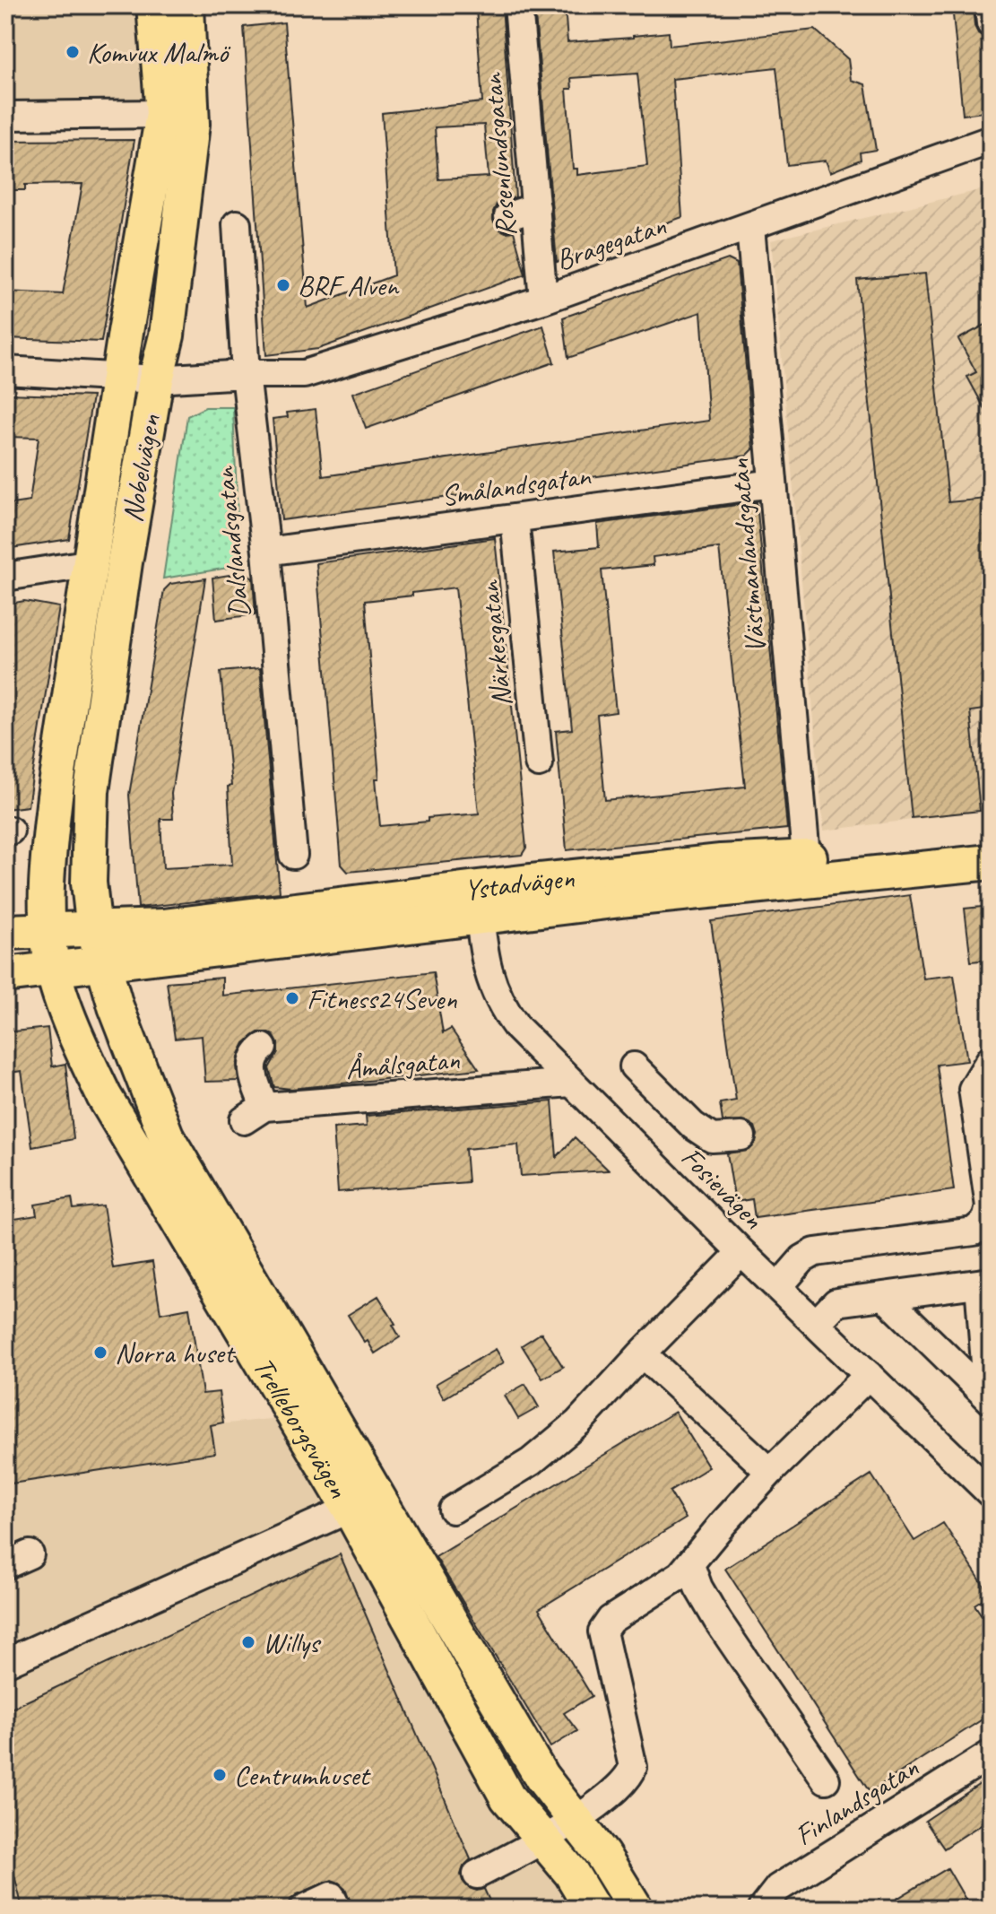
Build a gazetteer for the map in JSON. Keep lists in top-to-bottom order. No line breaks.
{"streets":{"main road":["Nobelvägen","Ystadvägen","Trelleborgsvägen"],"street":["Rosenlundsgatan","Bragegatan","Smålandsgatan","Dalslandsgatan","Västmanlandsgatan","Närkesgatan","Åmålsgatan","Fosievägen","Finlandsgatan"]},"crossings":[["Rosenlundsgatan","Bragegatan"],["Bragegatan","Nobelvägen"],["Bragegatan","Dalslandsgatan"],["Bragegatan","Västmanlandsgatan"],["Nobelvägen","Ystadvägen"],["Nobelvägen","Trelleborgsvägen"],["Smålandsgatan","Dalslandsgatan"],["Smålandsgatan","Västmanlandsgatan"],["Smålandsgatan","Närkesgatan"],["Västmanlandsgatan","Ystadvägen"],["Ystadvägen","Fosievägen"],["Ystadvägen","Trelleborgsvägen"],["Åmålsgatan","Fosievägen"]],"places":["Komvux Malmö","BRF Alven","Fitness24Seven","Norra huset","Willys","Centrumhuset"]}
